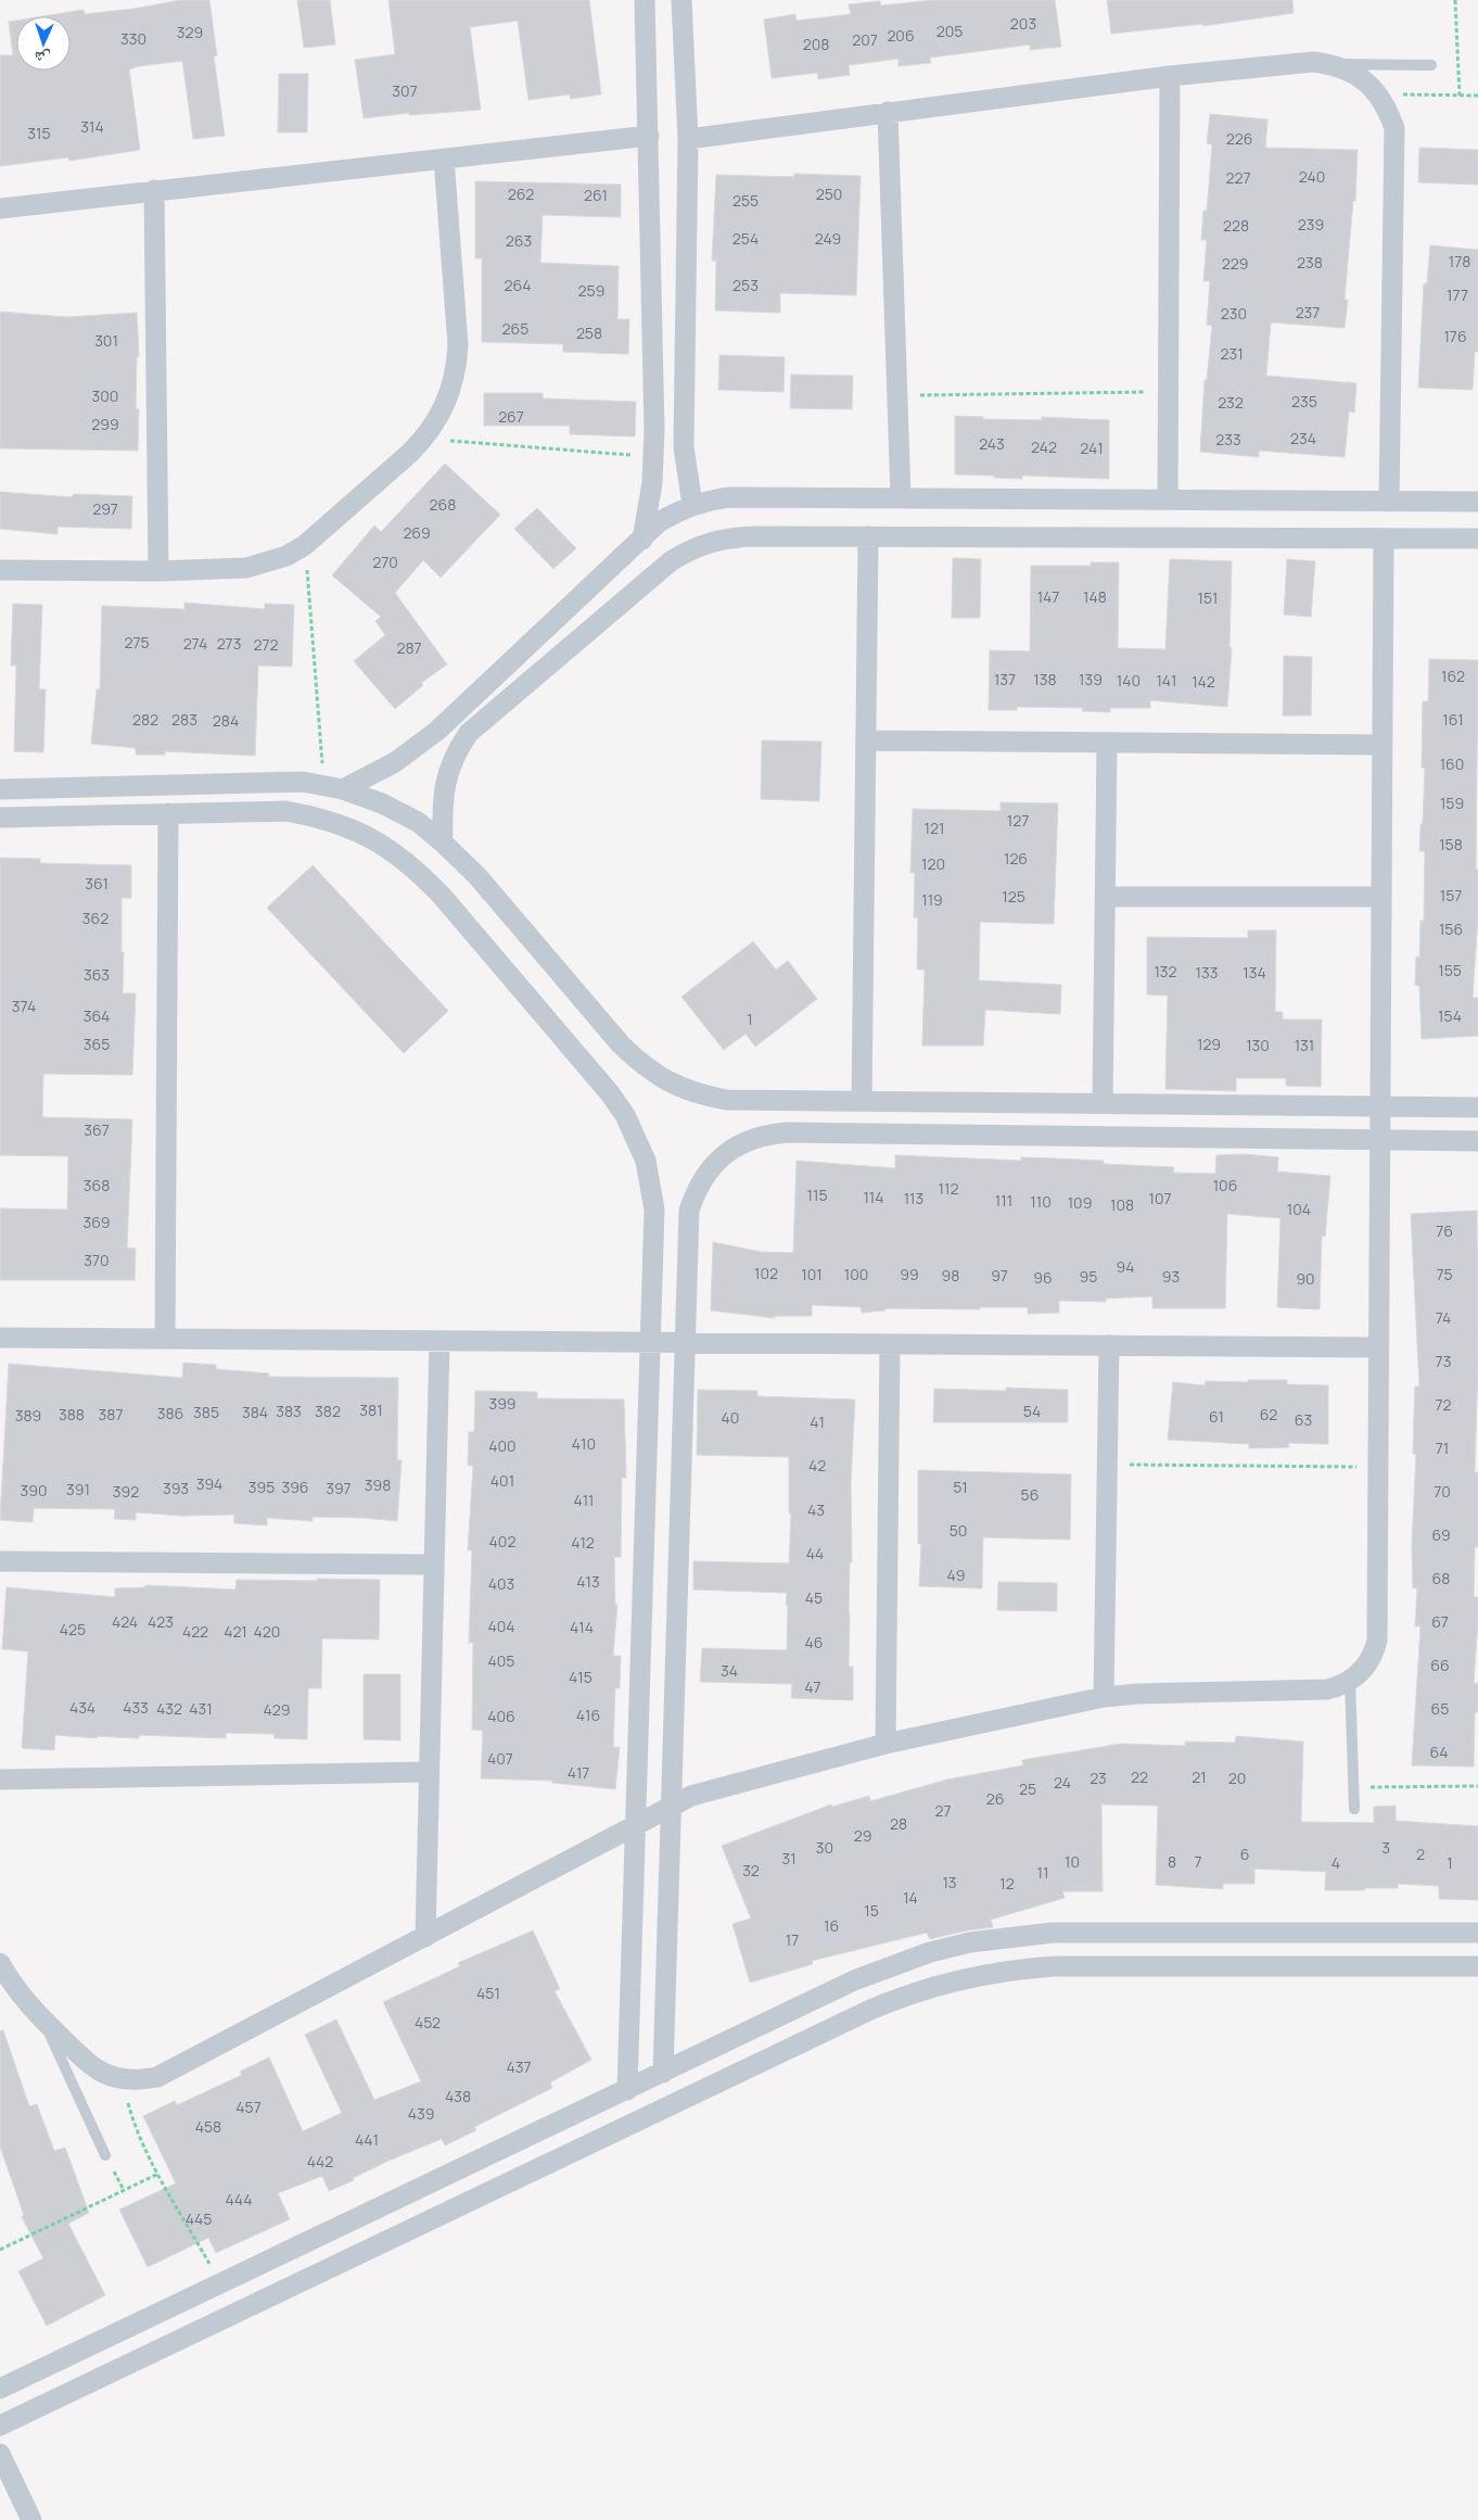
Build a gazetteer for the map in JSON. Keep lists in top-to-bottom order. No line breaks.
{"house_numbers":["203","205","329","206","330","207","208","307","314","315","226","240","227","262","250","261","255","239","228","254","249","263","178","238","229","264","253","259","177","237","230","265","258","176","301","231","300","235","232","267","299","234","233","243","242","241","268","297","269","270","147","148","151","275","274","273","272","287","162","137","138","139","140","141","142","282","283","161","284","160","159","127","121","158","126","120","361","157","125","119","362","156","155","132","133","134","363","374","364","154","1","365","129","130","131","367","368","106","112","115","114","113","107","111","110","109","108","104","369","76","370","94","102","101","100","99","75","98","97","95","93","96","90","74","73","399","72","381","383","382","54","385","384","386","388","387","62","389","61","40","63","41","410","400","71","42","401","394","398","395","396","51","393","397","391","390","392","70","56","411","43","50","69","402","412","44","49","68","413","403","45","424","423","67","404","414","425","422","421","420","46","405","66","34","415","47","434","433","432","431","65","429","416","406","64","407","417","22","21","23","20","24","25","26","27","28","29","30","3","6","2","31","10","8","7","4","1","32","11","13","12","14","15","16","17","451","452","437","438","457","439","458","441","442","444","445"],"north":"bottom"}
